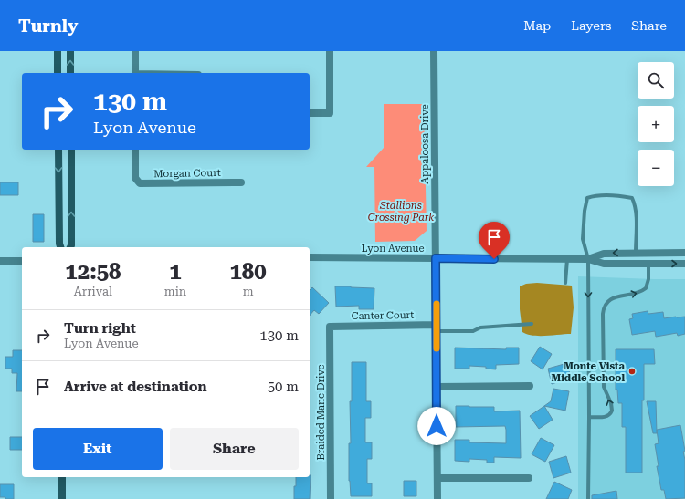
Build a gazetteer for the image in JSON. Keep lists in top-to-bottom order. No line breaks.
{"streets":{"street":["Appaloosa Drive","Morgan Court","Lyon Avenue","Canter Court","Braided Mane Drive"]},"crossings":[["Appaloosa Drive","Lyon Avenue"],["Appaloosa Drive","Canter Court"],["Canter Court","Braided Mane Drive"]],"parks":["Stallions Crossing Park"],"places":["Monte Vista Middle School"],"page":{"header":"Turnly","nav":["Map","Layers","Share"],"map_buttons":["+","−"],"turn":["130 m","Lyon Avenue"],"eta":["12:58","Arrival","1","min","180","m"],"list":[{"name":"Turn right","note":"Lyon Avenue","value":"130 m"},{"name":"Arrive at destination","value":"50 m"}],"buttons":["Exit","Share"]}}
